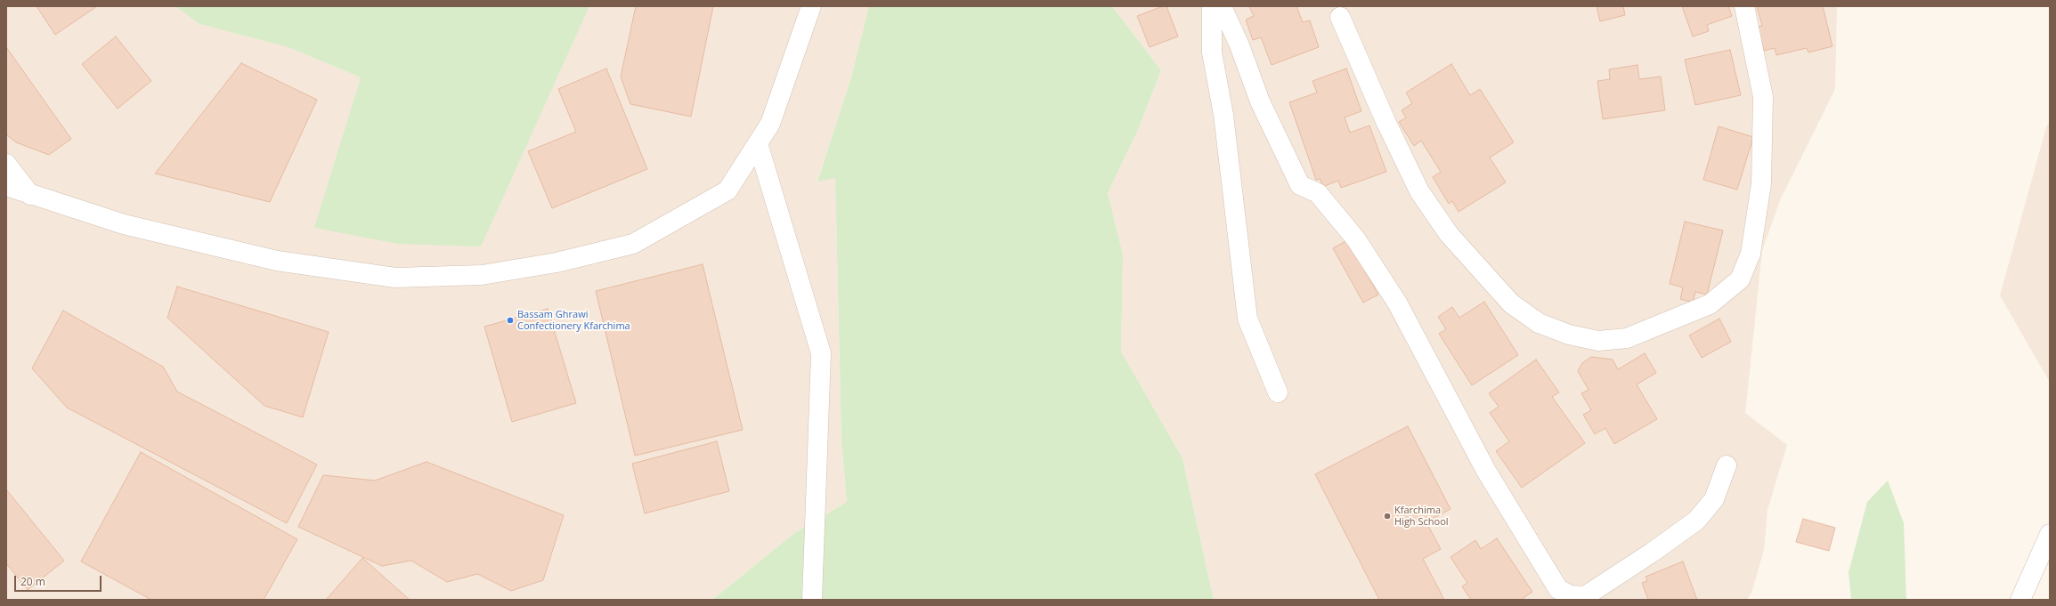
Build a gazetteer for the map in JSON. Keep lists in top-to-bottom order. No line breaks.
{"places":["Bassam Ghrawi Confectionery Kfarchima","Kfarchima High School"],"scale_bar":"20 m"}
